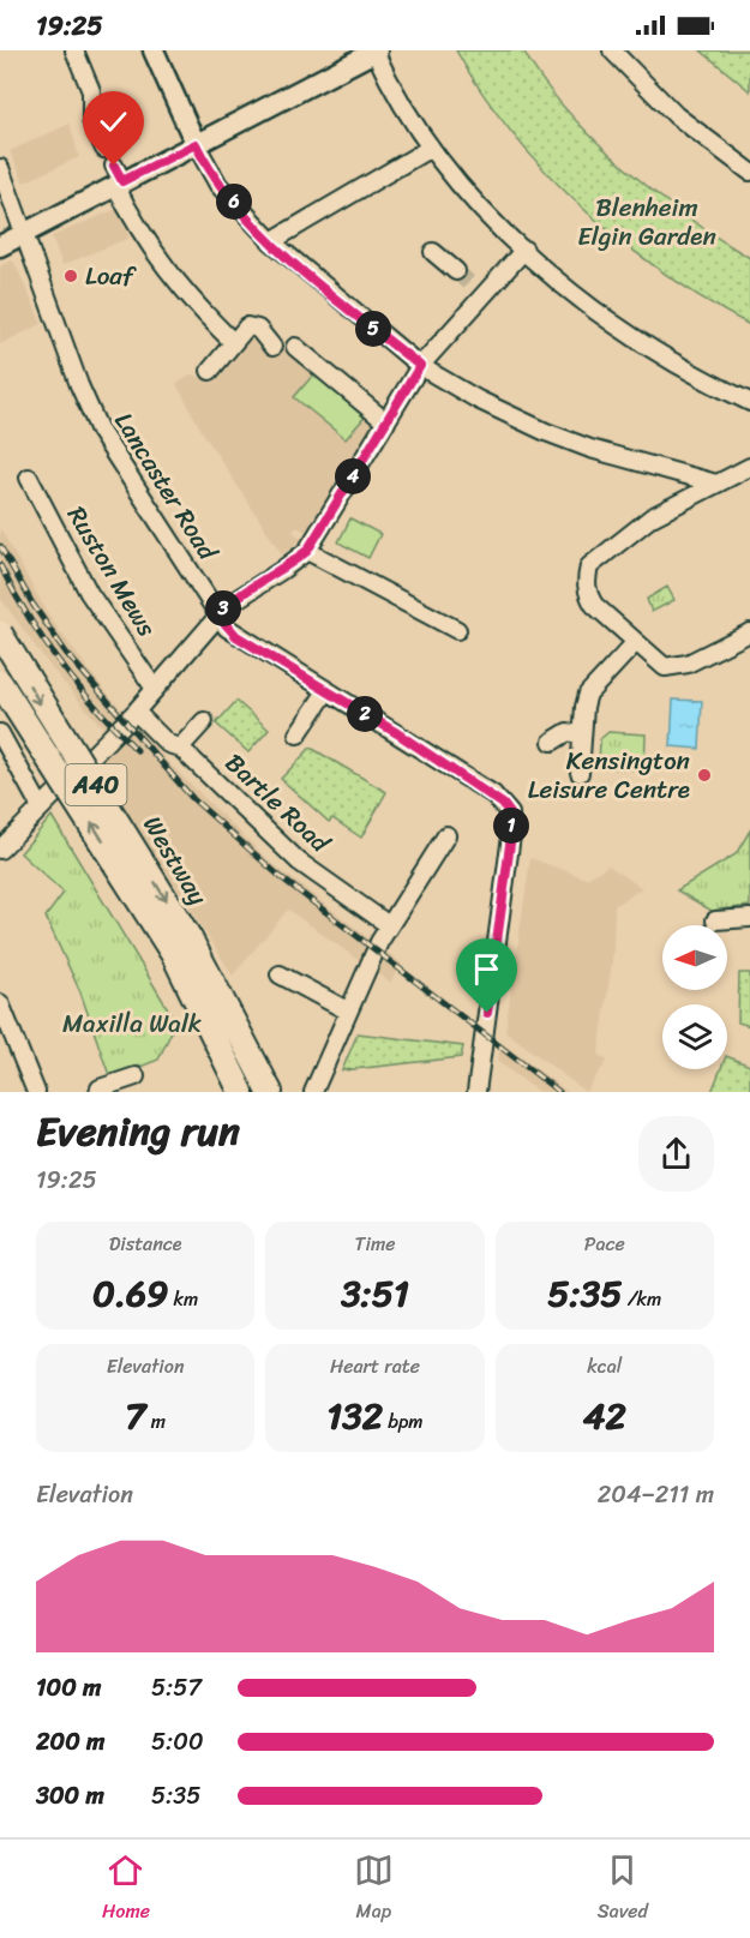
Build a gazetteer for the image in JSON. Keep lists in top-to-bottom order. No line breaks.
{"streets":{"highway":["A40","Westway"],"street":["Lancaster Road","Ruston Mews","Bartle Road"]},"crossings":[["A40","Westway"]],"parks":["Blenheim Elgin Garden","Maxilla Walk"],"places":["Loaf","Kensington Leisure Centre"],"north":"left","page":{"status":"19:25","pins":["6","5","4","3","2","1"],"heading":["Evening run","19:25"],"stats":[["Distance","0.69 km"],["Time","3:51"],["Pace","5:35 /km"],["Elevation","7 m"],["Heart rate","132 bpm"],["kcal","42"]],"chart":["Elevation","204–211 m"],"list":[{"name":"100 m","note":"5:57"},{"name":"200 m","note":"5:00"},{"name":"300 m","note":"5:35"}],"tabs":["Home","Map","Saved"]}}
